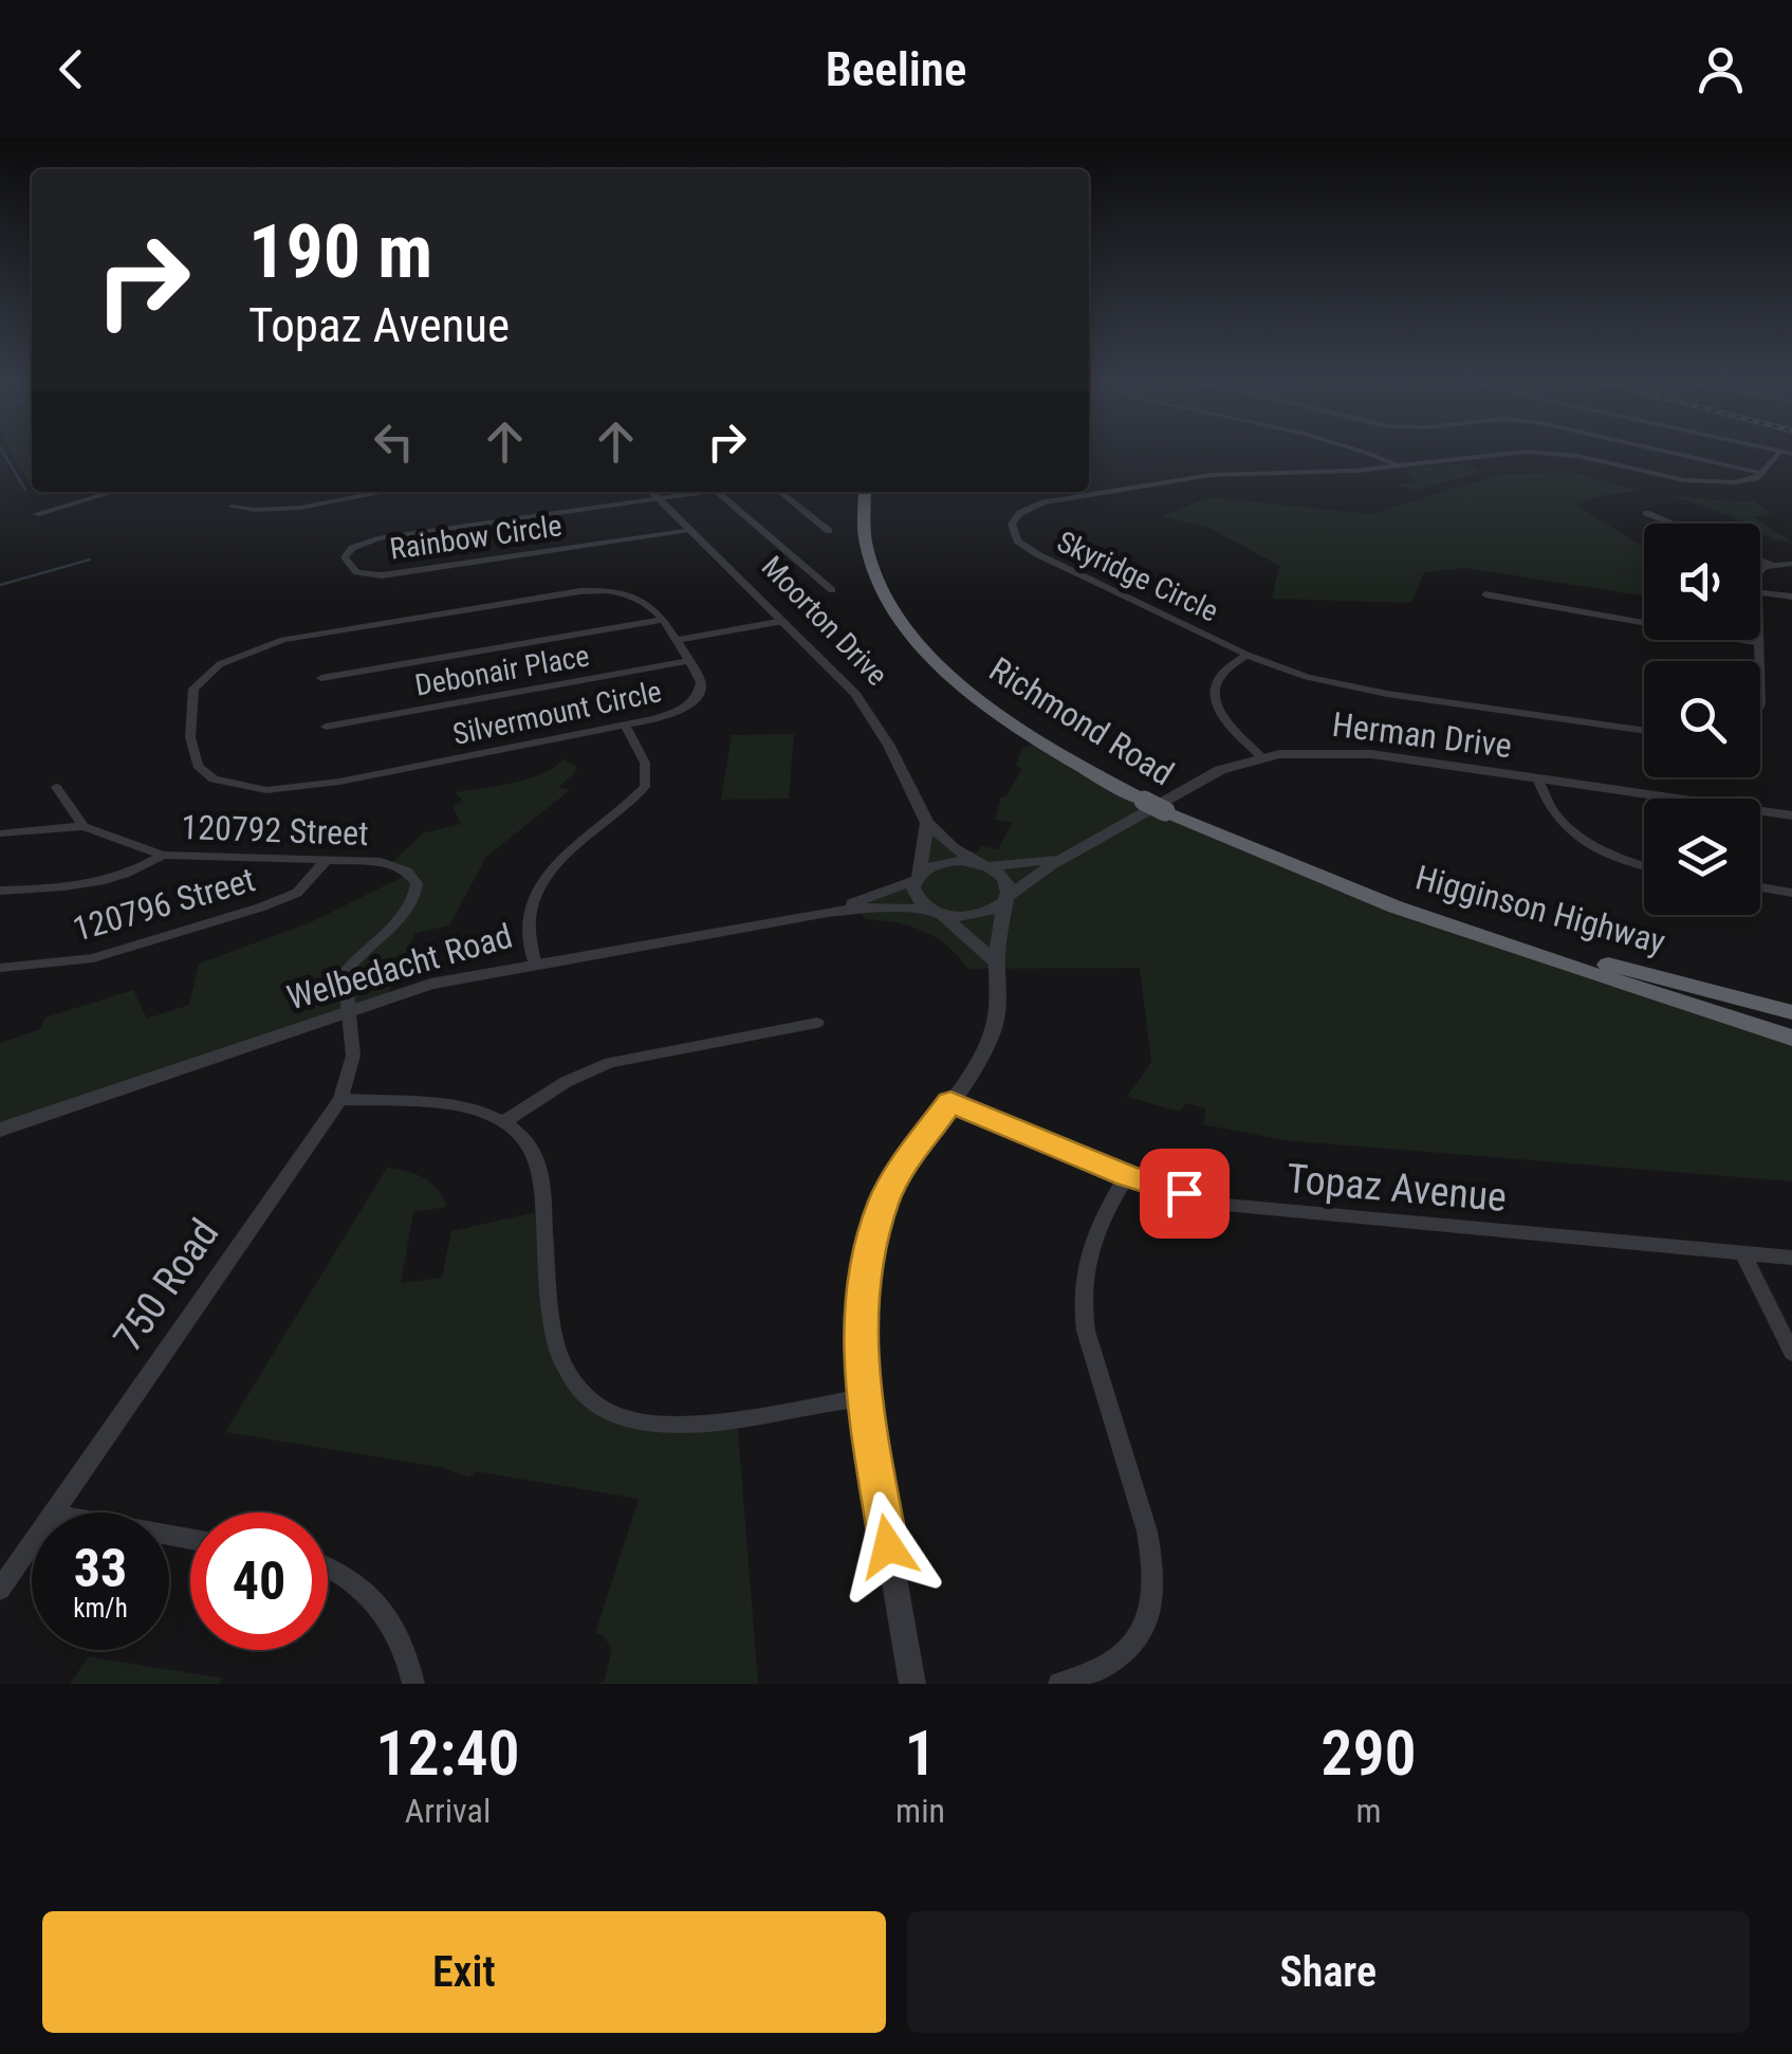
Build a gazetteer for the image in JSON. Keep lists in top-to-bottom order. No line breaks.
{"streets":{"highway":["Richmond Road","Higginson Highway"],"street":["Rainbow Circle","Skyridge Circle","Moorton Drive","Debonair Place","Silvermount Circle","Herman Drive","120792 Street","120796 Street","Welbedacht Road","Topaz Avenue","750 Road"]},"crossings":[["Rainbow Circle","Moorton Drive"],["Moorton Drive","Herman Drive"],["Debonair Place","Silvermount Circle"],["Richmond Road","Higginson Highway"],["Herman Drive","Welbedacht Road"],["120792 Street","120796 Street"],["120792 Street","Welbedacht Road"],["120792 Street","750 Road"],["Welbedacht Road","750 Road"]],"page":{"header":"Beeline","turn":["190 m","Topaz Avenue"],"speed":"33 km/h","limit":"40","eta":["12:40","Arrival","1","min","290","m"],"buttons":["Exit","Share"]}}
